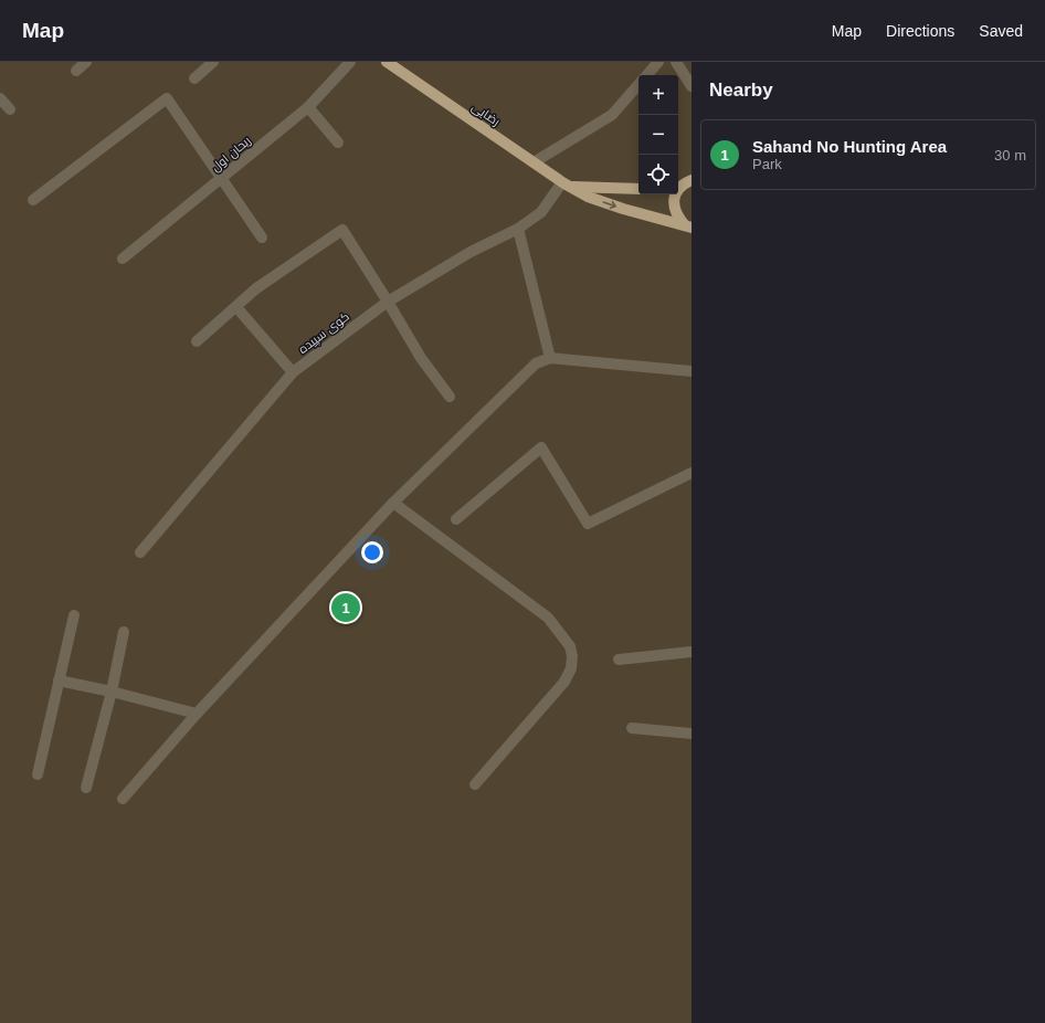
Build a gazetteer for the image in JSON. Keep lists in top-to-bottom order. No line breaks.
{"streets":{"main road":["رضایی"],"street":["ریحان اول","کوی سپیده"]},"crossings":[["رضایی","کوی سپیده"]],"page":{"header":"Map","nav":["Map","Directions","Saved"],"heading":"Nearby","map_buttons":["+","−"],"list":[{"mark":"1","name":"Sahand No Hunting Area","note":"Park","value":"30 m"}],"pins":"1"}}
